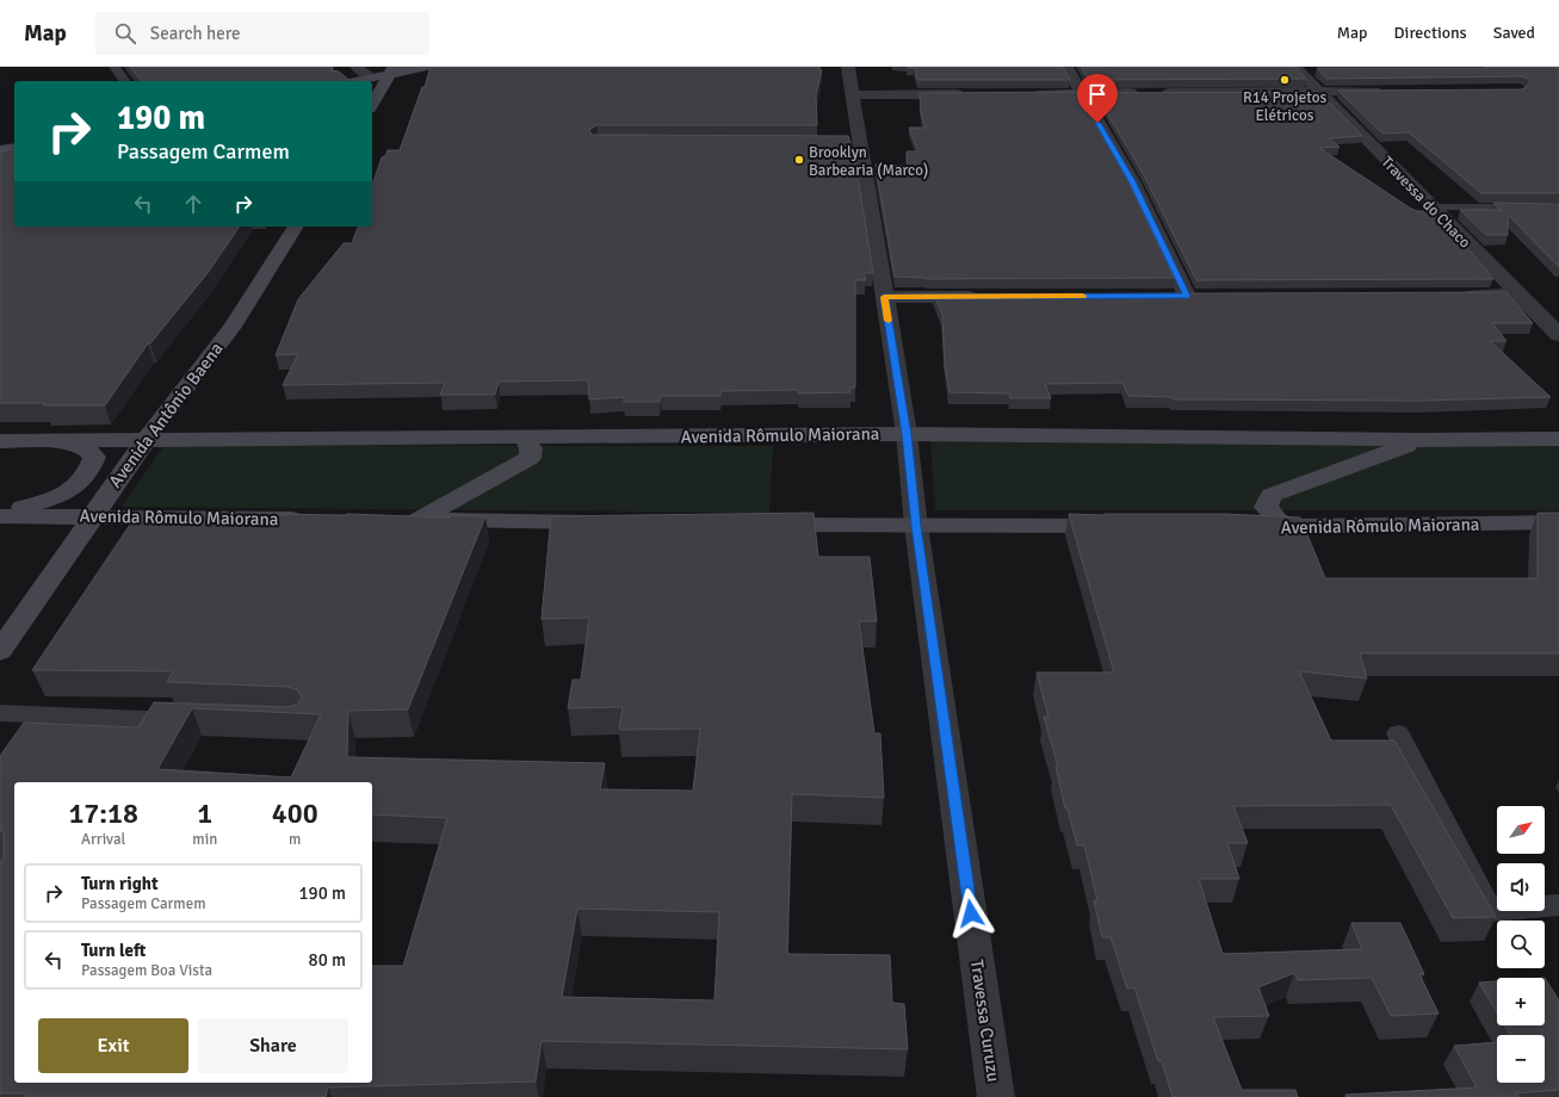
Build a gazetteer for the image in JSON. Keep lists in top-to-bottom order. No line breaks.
{"streets":{"street":["Travessa do Chaco","Avenida Antônio Baena","Avenida Rômulo Maiorana","Travessa Curuzu"]},"crossings":[["Avenida Antônio Baena","Avenida Rômulo Maiorana"],["Avenida Rômulo Maiorana","Travessa Curuzu"]],"places":["R14 Projetos Elétricos","Brooklyn Barbearia (Marco)"],"north":"top right","page":{"header":"Map","search":"Search here","nav":["Map","Directions","Saved"],"turn":["190 m","Passagem Carmem"],"eta":["17:18","Arrival","1","min","400","m"],"map_buttons":["+","−"],"list":[{"name":"Turn right","note":"Passagem Carmem","value":"190 m"},{"name":"Turn left","note":"Passagem Boa Vista","value":"80 m"}],"buttons":["Exit","Share"]}}
